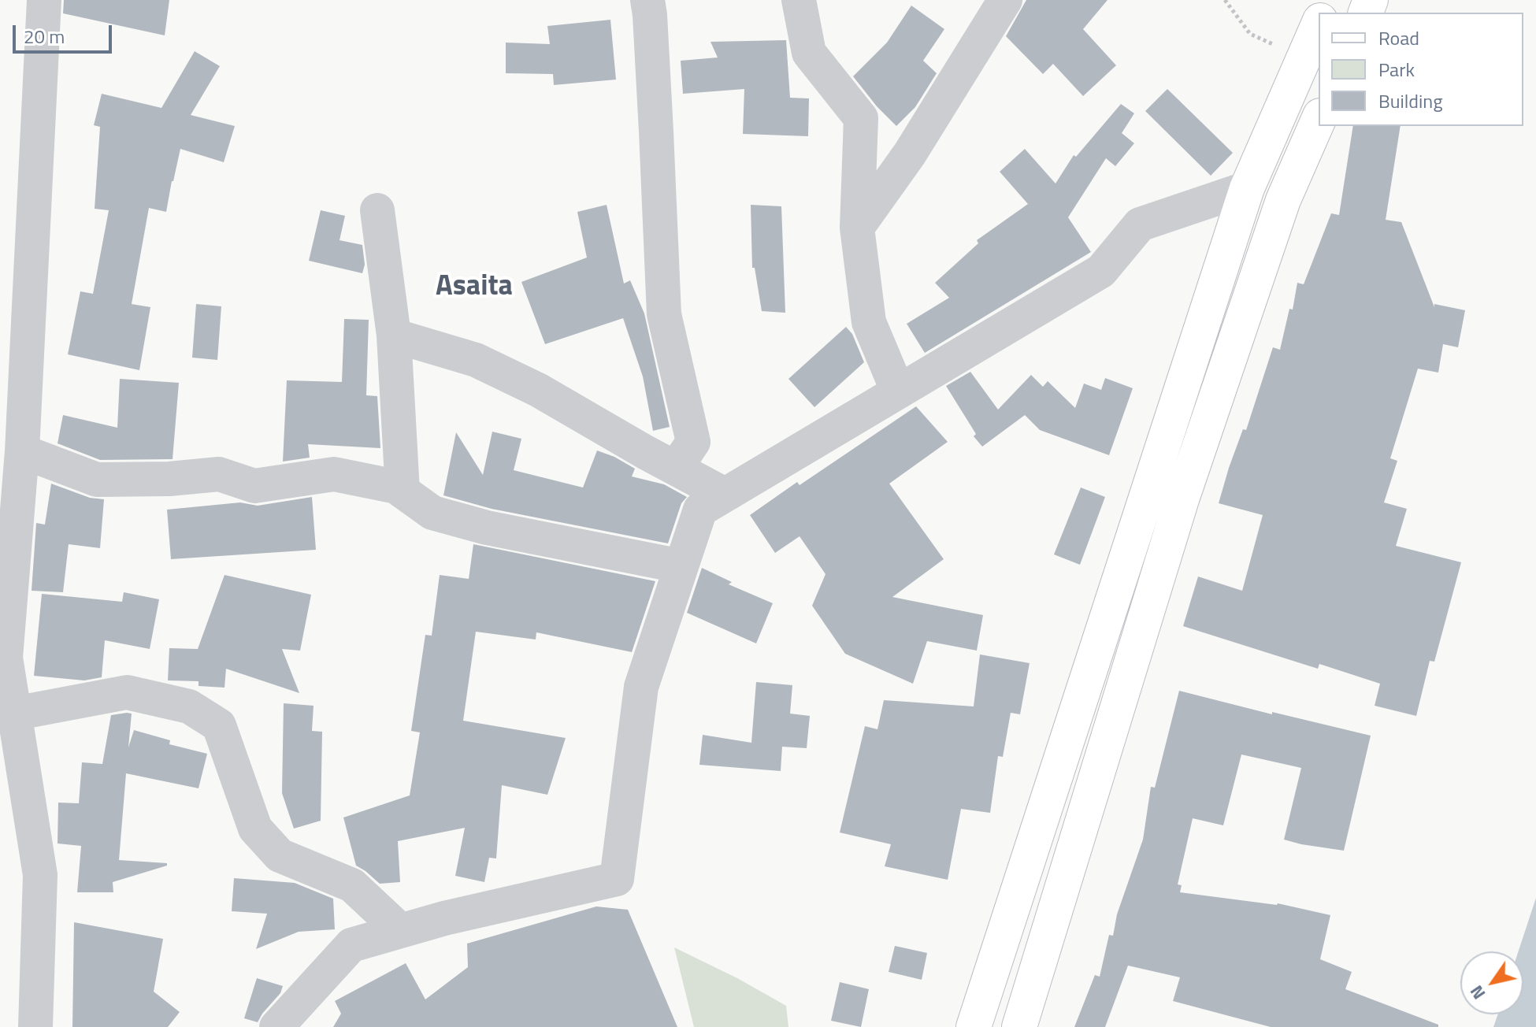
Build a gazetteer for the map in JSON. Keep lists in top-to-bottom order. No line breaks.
{"districts":["Asaita"],"legend":["Road","Park","Building"],"scale_bar":"20 m","north":"bottom left"}
